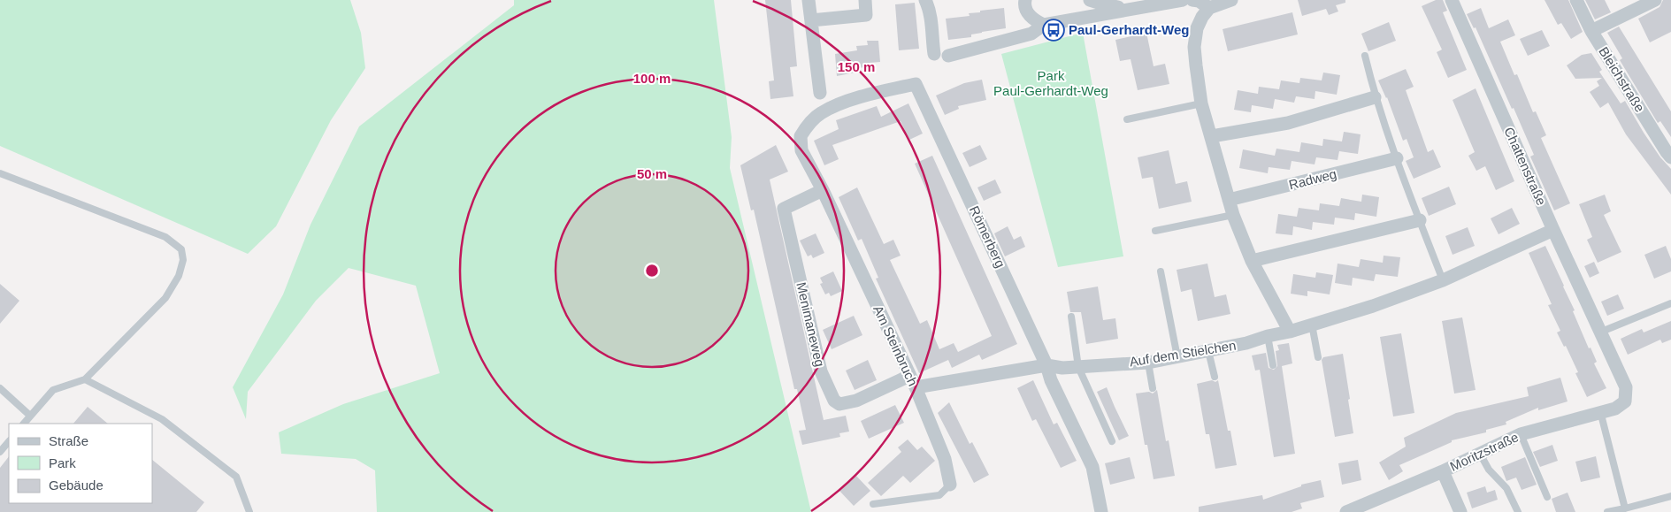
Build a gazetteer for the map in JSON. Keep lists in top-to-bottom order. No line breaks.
{"streets":{"street":["Bleichstraße","Chattenstraße","Radweg","Römerberg","Menimaneweg","Am Steinbruch","Auf dem Stielchen","Moritzstraße"]},"crossings":[["Chattenstraße","Auf dem Stielchen"],["Chattenstraße","Moritzstraße"],["Römerberg","Am Steinbruch"],["Römerberg","Auf dem Stielchen"],["Menimaneweg","Am Steinbruch"],["Am Steinbruch","Auf dem Stielchen"]],"parks":["Park Paul-Gerhardt-Weg"],"places":{"bus stop":["Paul-Gerhardt-Weg"]},"legend":["Straße","Park","Gebäude"],"rings":["150 m","100 m","50 m"]}
